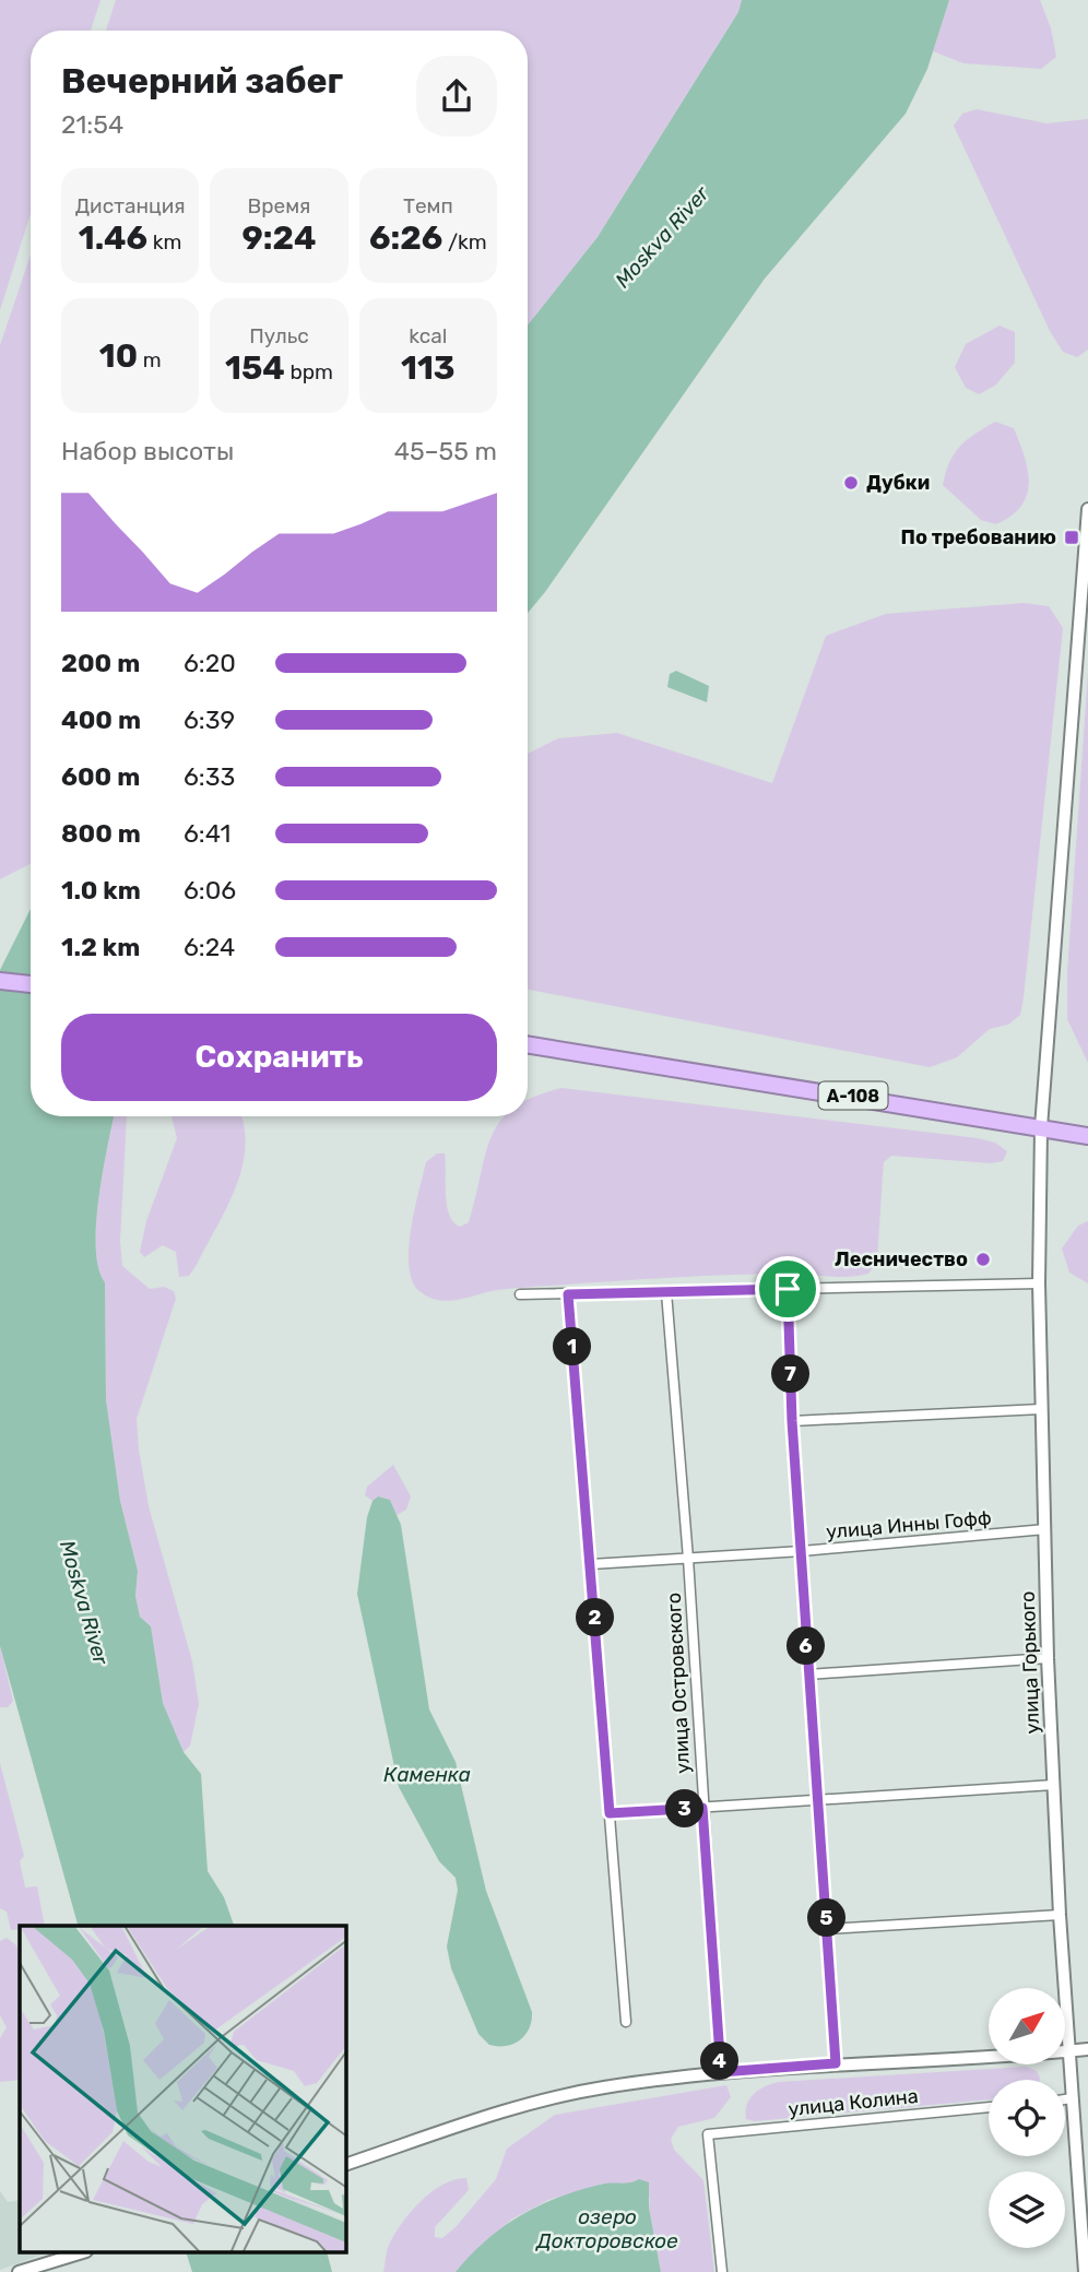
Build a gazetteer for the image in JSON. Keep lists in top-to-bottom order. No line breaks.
{"streets":{"highway":["А-108"],"main road":["улица Горького"],"street":["улица Инны Гофф","улица Островского","улица Колина"]},"crossings":[["А-108","улица Горького"],["улица Инны Гофф","улица Горького"],["улица Инны Гофф","улица Островского"]],"water":["Moskva River","Каменка","озеро Докторовское"],"places":{"other":["Дубки","Лесничество"],"transit":["По требованию"]},"north":"top right","page":{"heading":["Вечерний забег","21:54"],"stats":[["Дистанция","1.46 km"],["Время","9:24"],["Темп","6:26 /km"],["10 m"],["Пульс","154 bpm"],["kcal","113"]],"chart":["Набор высоты","45–55 m"],"list":[{"name":"200 m","note":"6:20"},{"name":"400 m","note":"6:39"},{"name":"600 m","note":"6:33"},{"name":"800 m","note":"6:41"},{"name":"1.0 km","note":"6:06"},{"name":"1.2 km","note":"6:24"}],"buttons":"Сохранить","pins":["1","7","2","6","3","5","4"]}}
